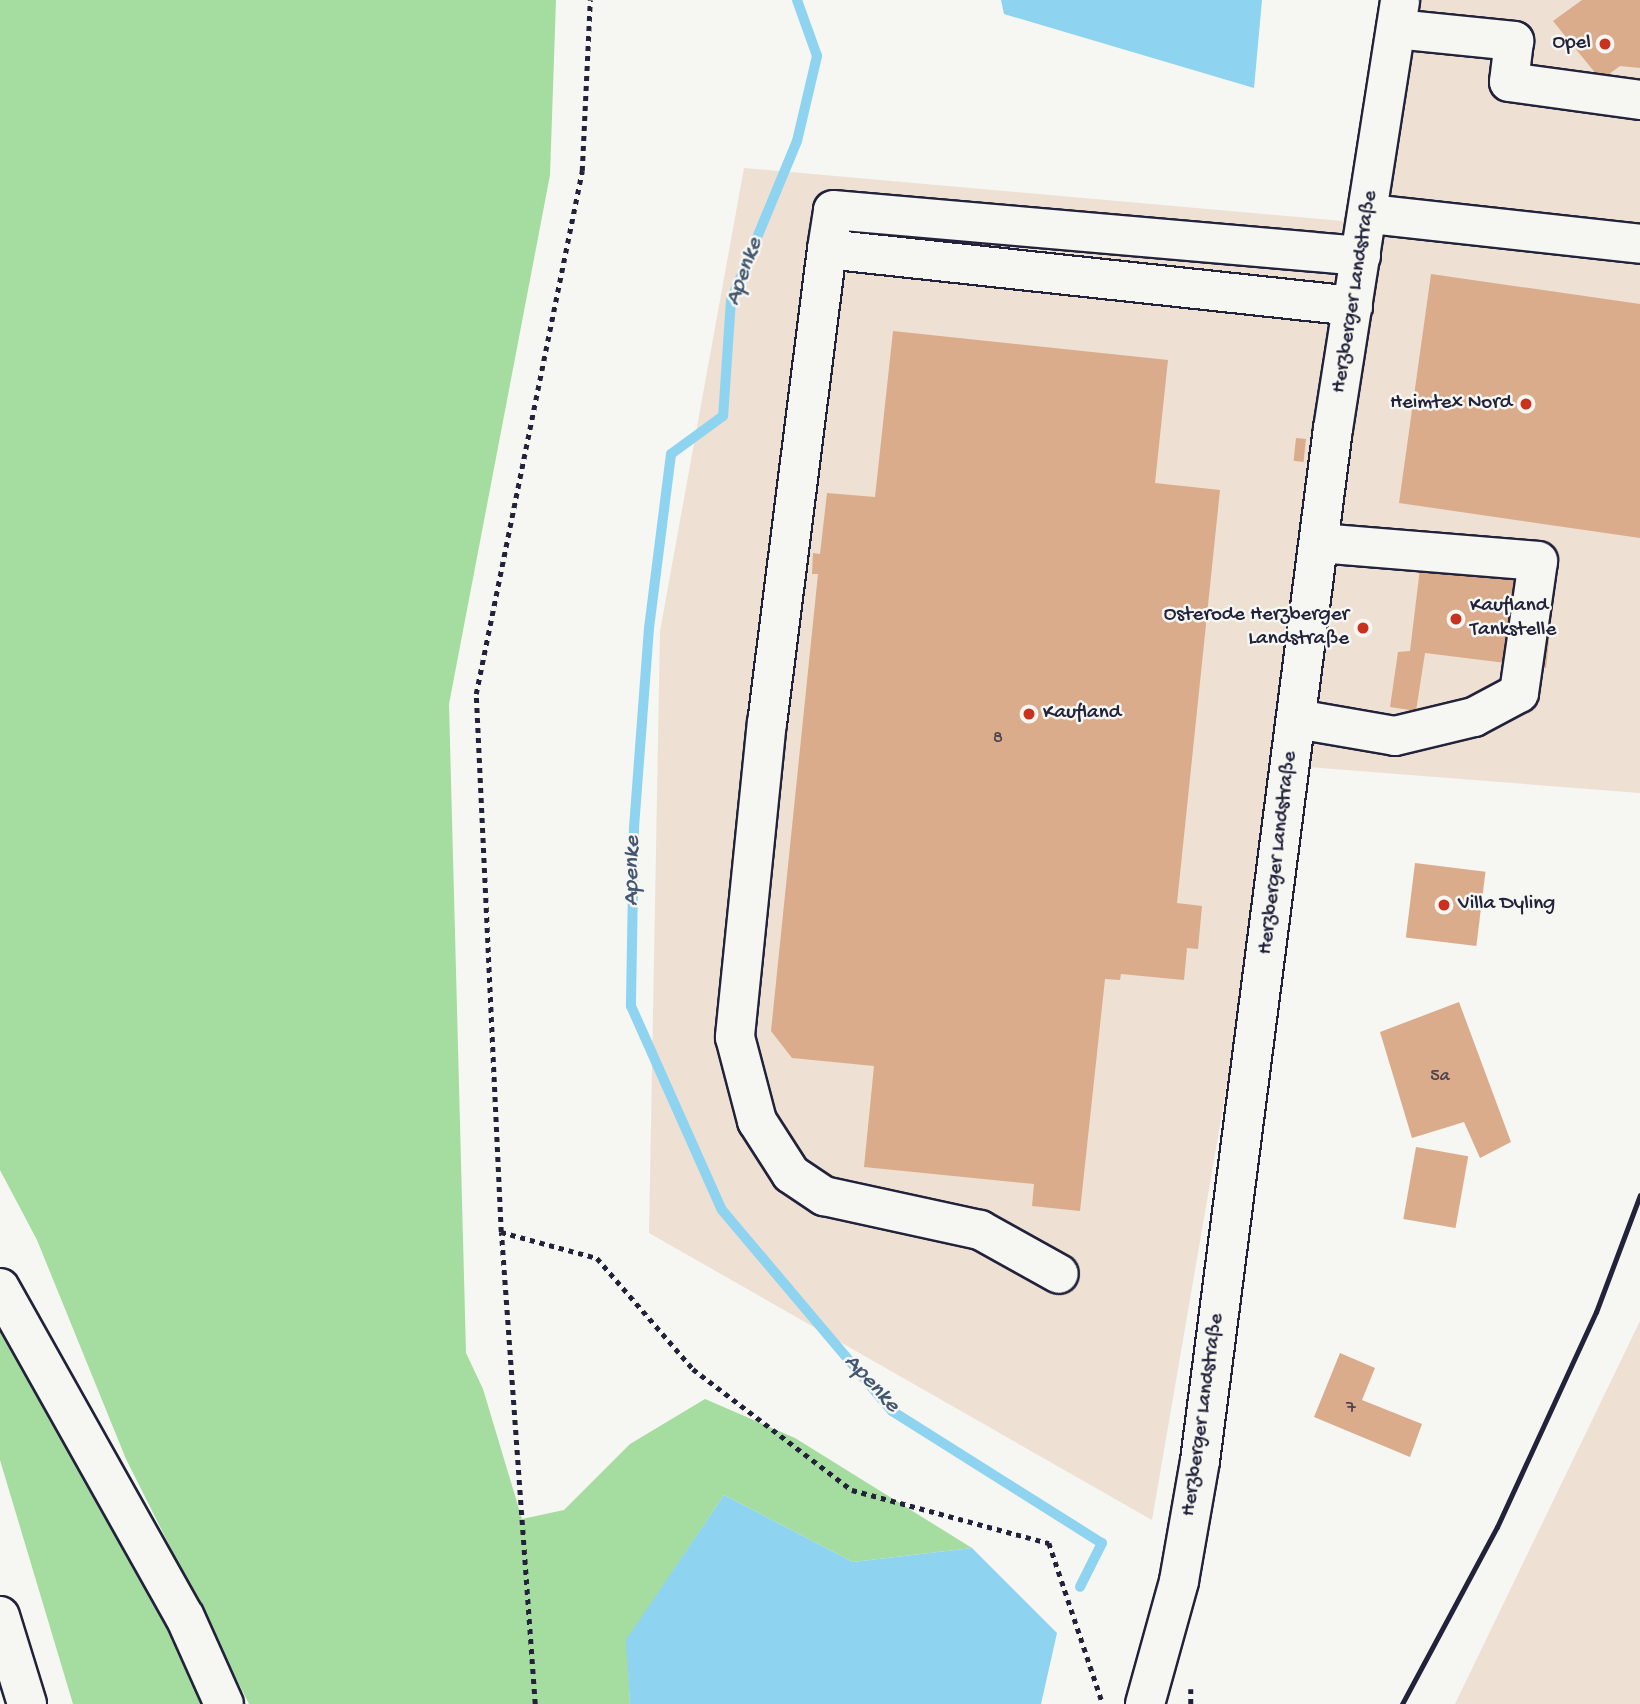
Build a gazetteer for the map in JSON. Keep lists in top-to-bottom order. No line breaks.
{"streets":{"main road":["Herzberger Landstraße"]},"water":["Apenke"],"places":["Opel","Heimtex Nord","Kaufland Tankstelle","Osterode Herzberger Landstraße","Kaufland","Villa Dyling"],"house_numbers":["8","5a","7"]}
